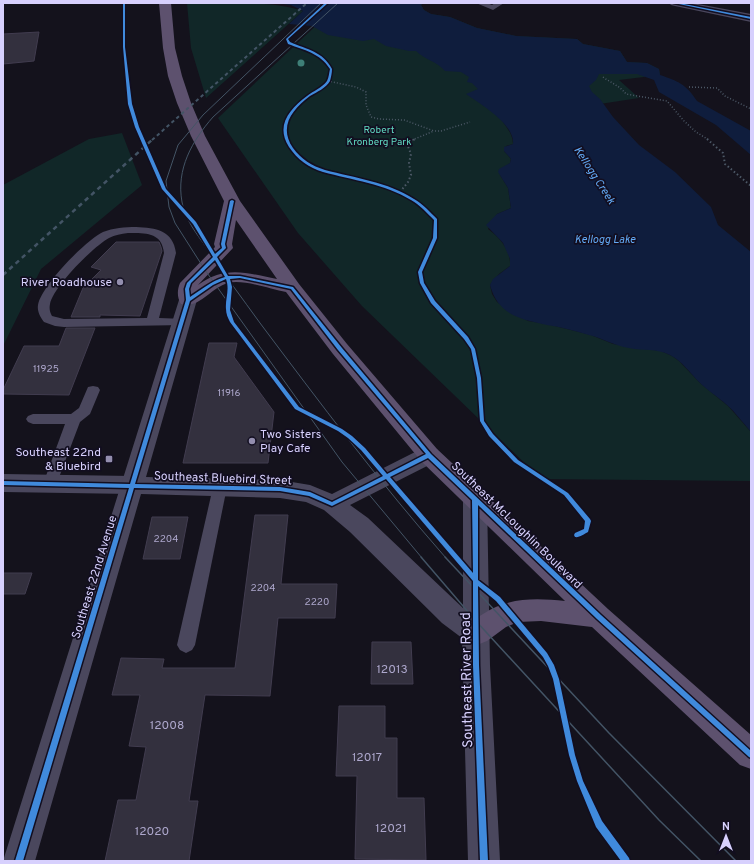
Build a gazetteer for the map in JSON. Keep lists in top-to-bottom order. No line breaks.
{"streets":{"main road":["Southeast McLoughlin Boulevard"],"street":["Southeast Bluebird Street","Southeast 22nd Avenue","Southeast River Road"]},"crossings":[["Southeast Bluebird Street","Southeast 22nd Avenue"],["Southeast Bluebird Street","Southeast River Road"],["Southeast McLoughlin Boulevard","Southeast River Road"]],"water":["Kellogg Creek","Kellogg Lake"],"parks":["Robert Kronberg Park"],"places":{"other":["River Roadhouse","Two Sisters Play Cafe"],"transit":["Southeast 22nd & Bluebird"]},"house_numbers":["11925","11916","2204","2204","2220","12013","12008","12017","12021","12020"],"north":"top"}
